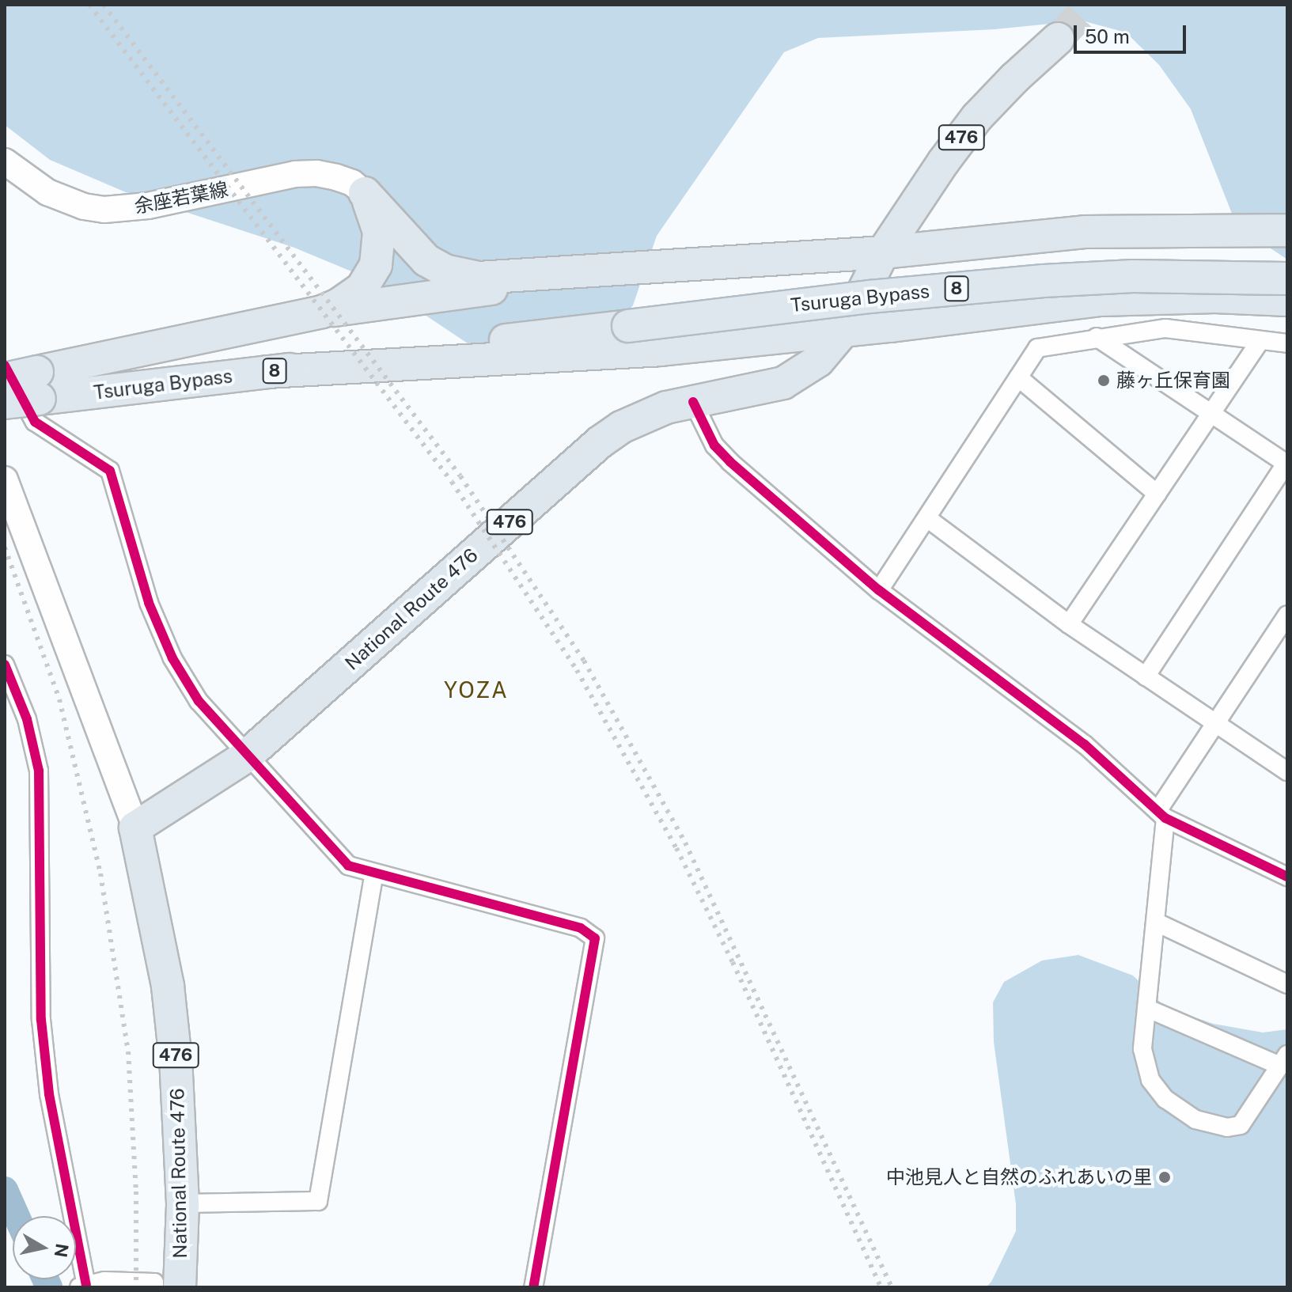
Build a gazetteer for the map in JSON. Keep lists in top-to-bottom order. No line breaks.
{"streets":{"highway":["476","8","Tsuruga Bypass","National Route 476"],"main road":["余座若葉線"]},"districts":["YOZA"],"places":["藤ヶ丘保育園","中池見人と自然のふれあいの里"],"scale_bar":"50 m","north":"right"}
